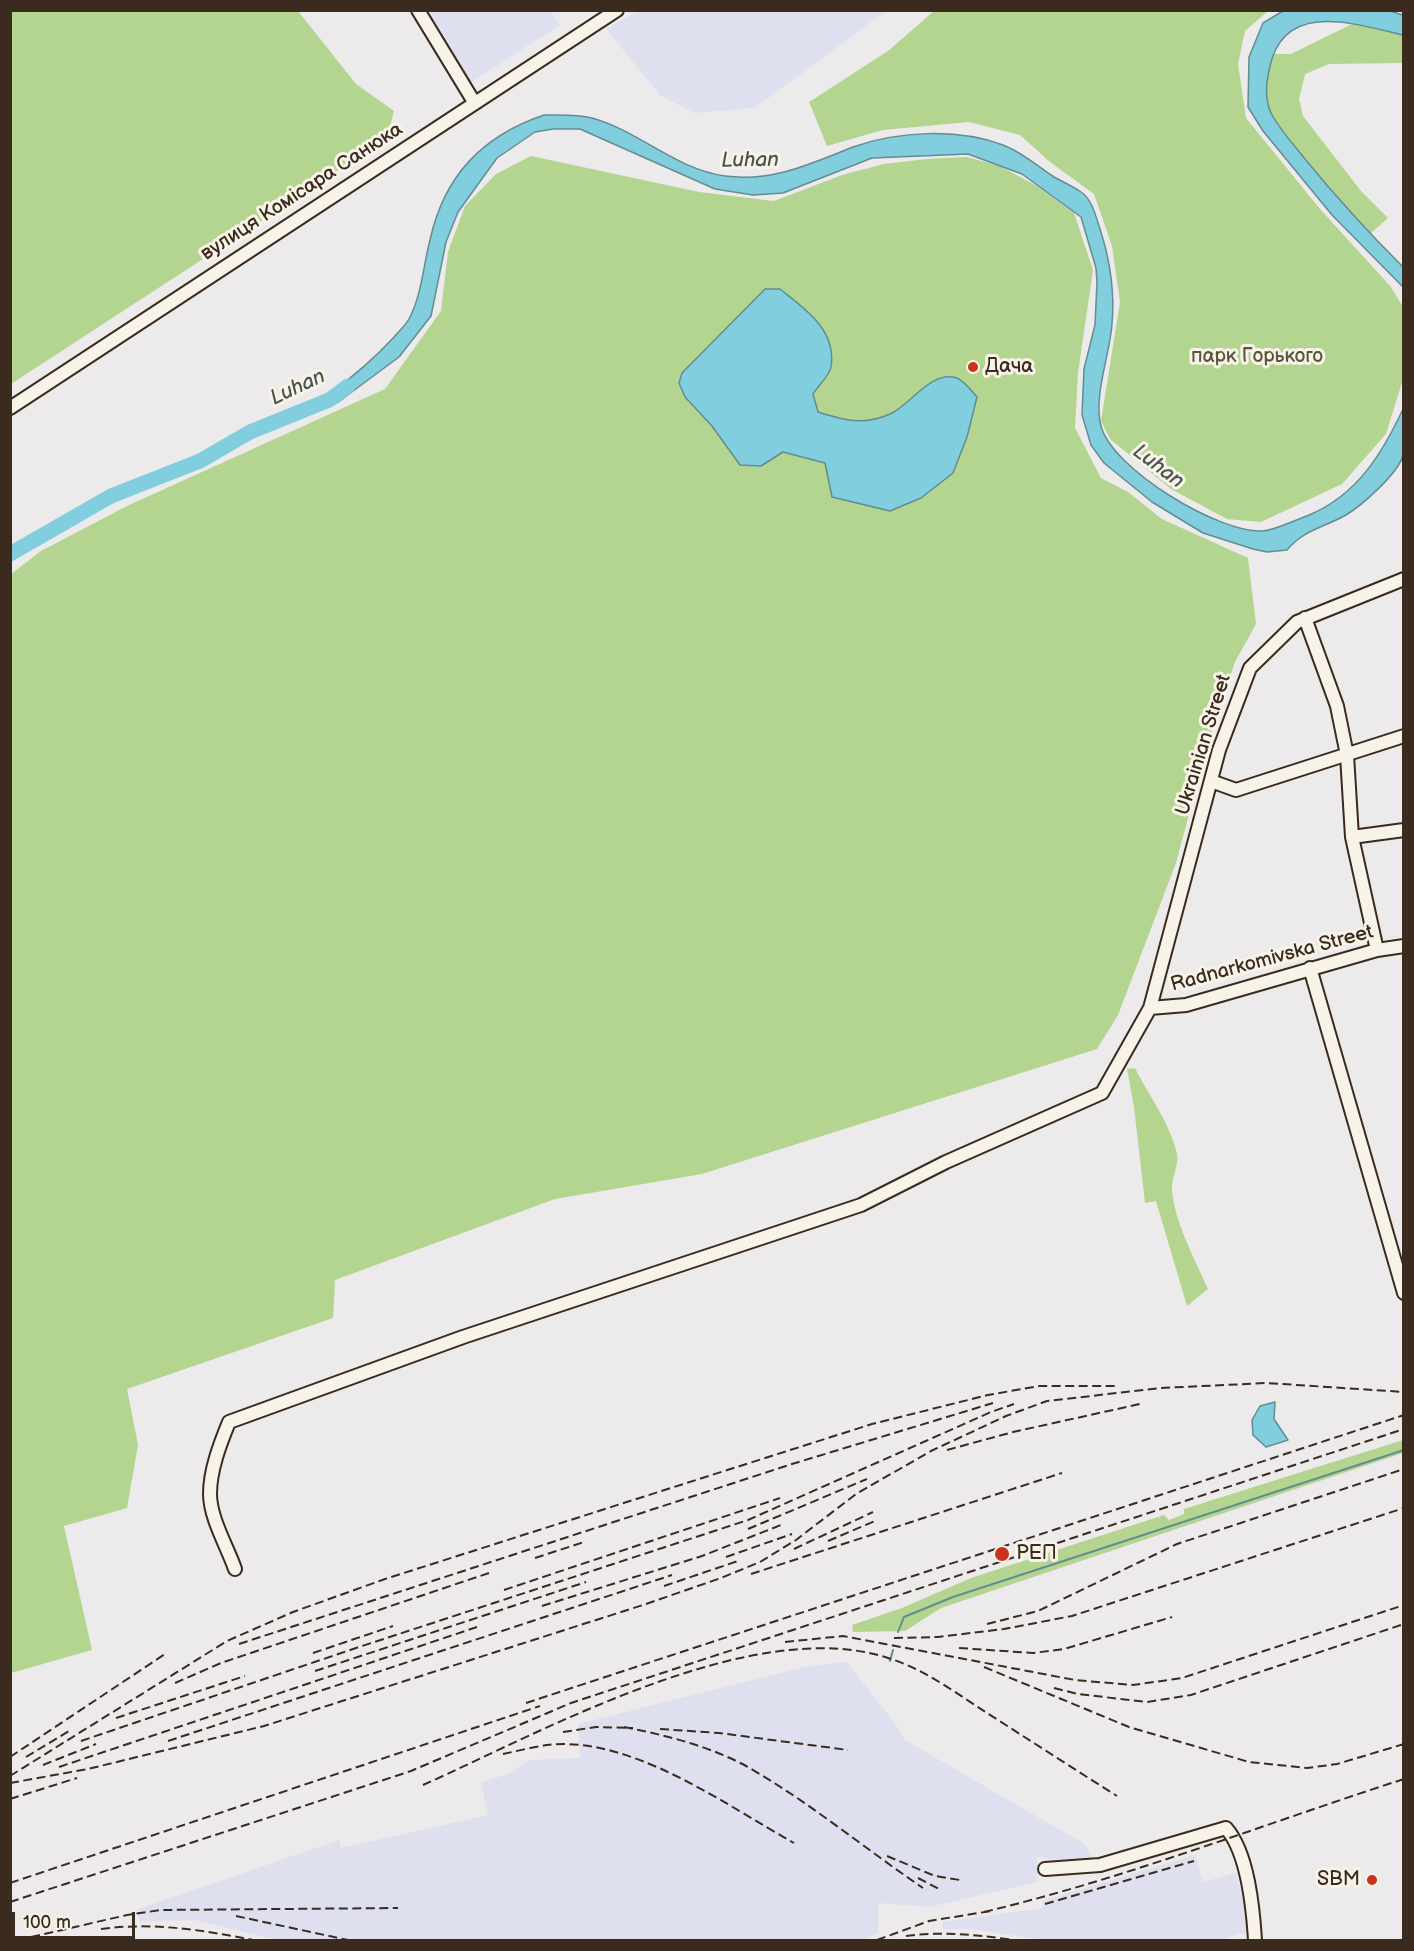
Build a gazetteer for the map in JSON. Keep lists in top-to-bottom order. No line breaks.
{"streets":{"street":["вулиця Комісара Санюка","Ukrainian Street","Radnarkomivska Street"]},"crossings":[["Ukrainian Street","Radnarkomivska Street"]],"water":["Luhan"],"parks":["парк Горького"],"places":["Дача","РЕП","SBM"],"scale_bar":"100 m"}
